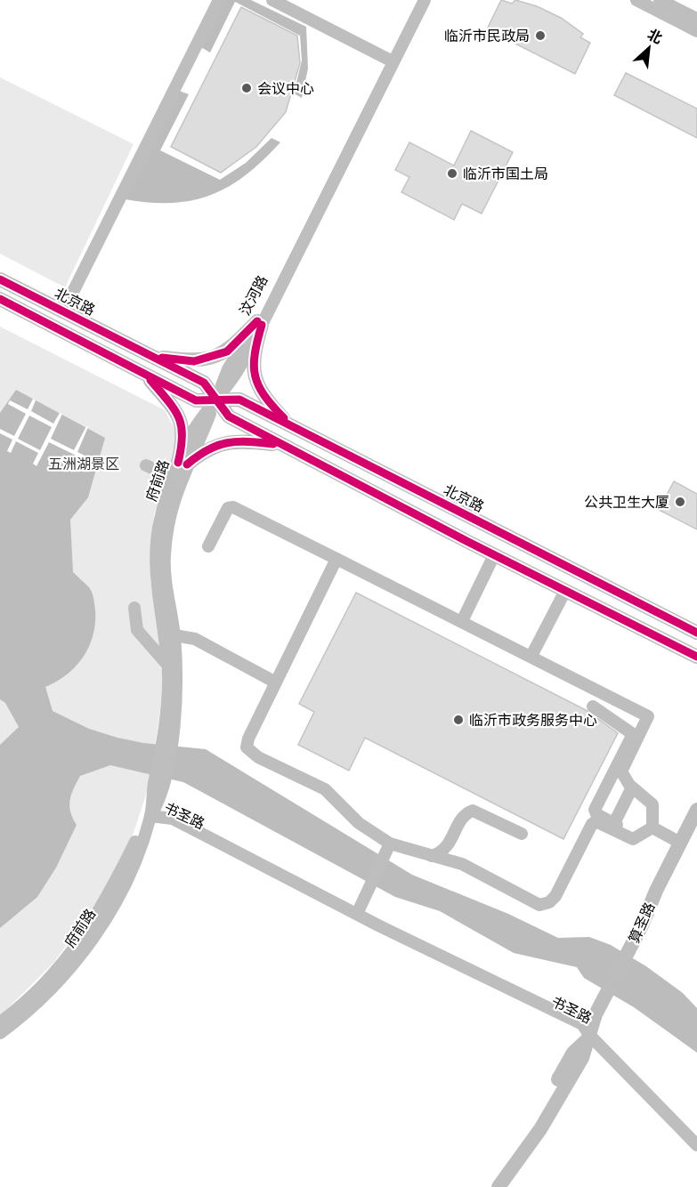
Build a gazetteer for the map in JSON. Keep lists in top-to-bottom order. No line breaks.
{"streets":{"main road":["北京路","算圣路"],"street":["汶河路","府前路","书圣路"]},"crossings":[["汶河路","北京路"],["汶河路","府前路"],["北京路","府前路"],["府前路","书圣路"],["书圣路","算圣路"]],"parks":["五洲湖景区"],"places":["临沂市民政局","会议中心","临沂市国土局","公共卫生大厦","临沂市政务服务中心"],"north":"top right"}
